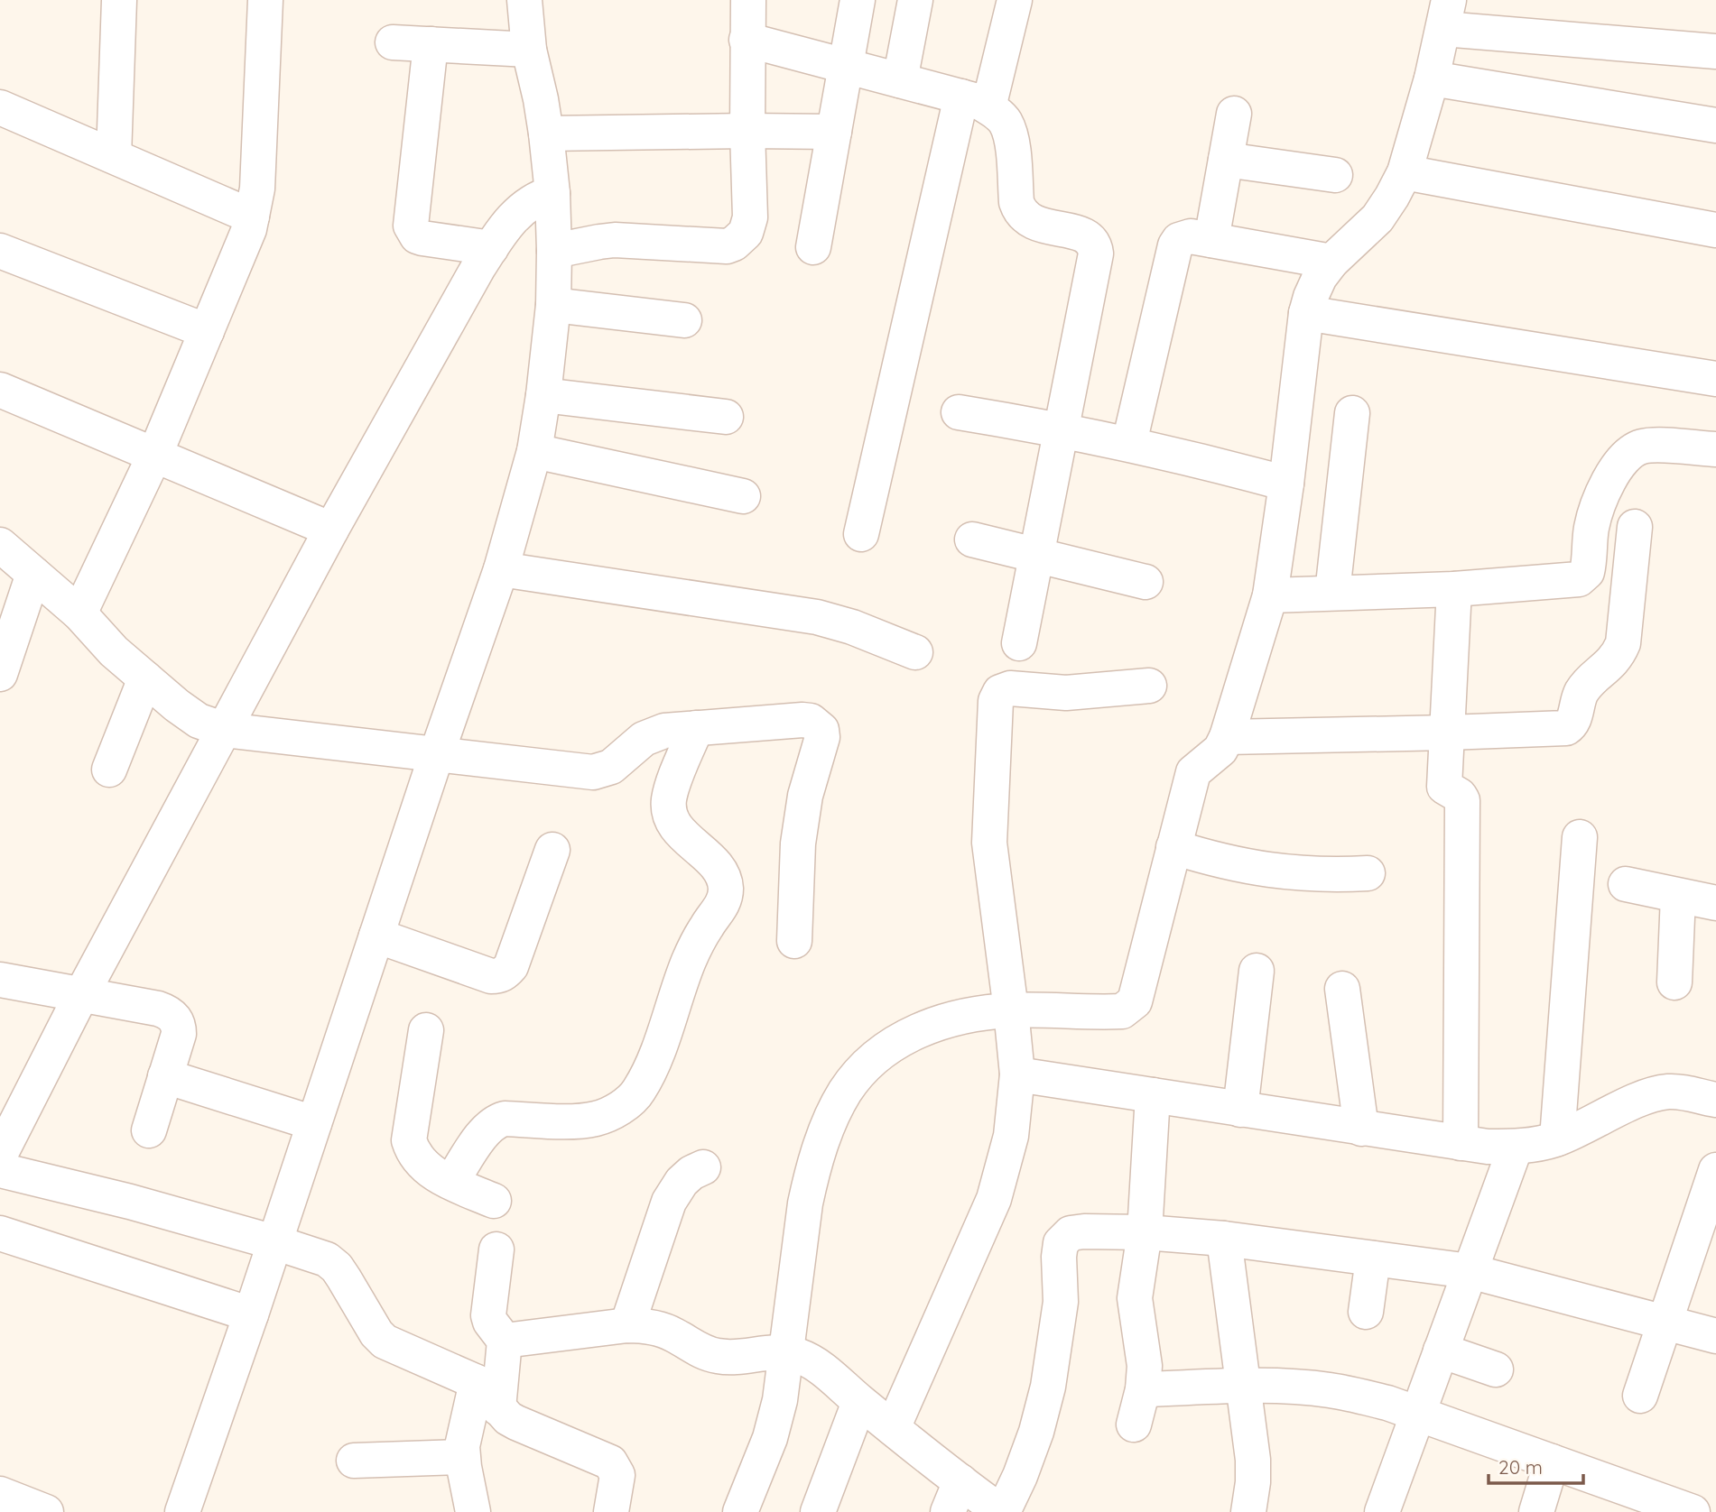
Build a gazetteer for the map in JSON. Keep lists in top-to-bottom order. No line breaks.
{"scale_bar":"20 m"}
